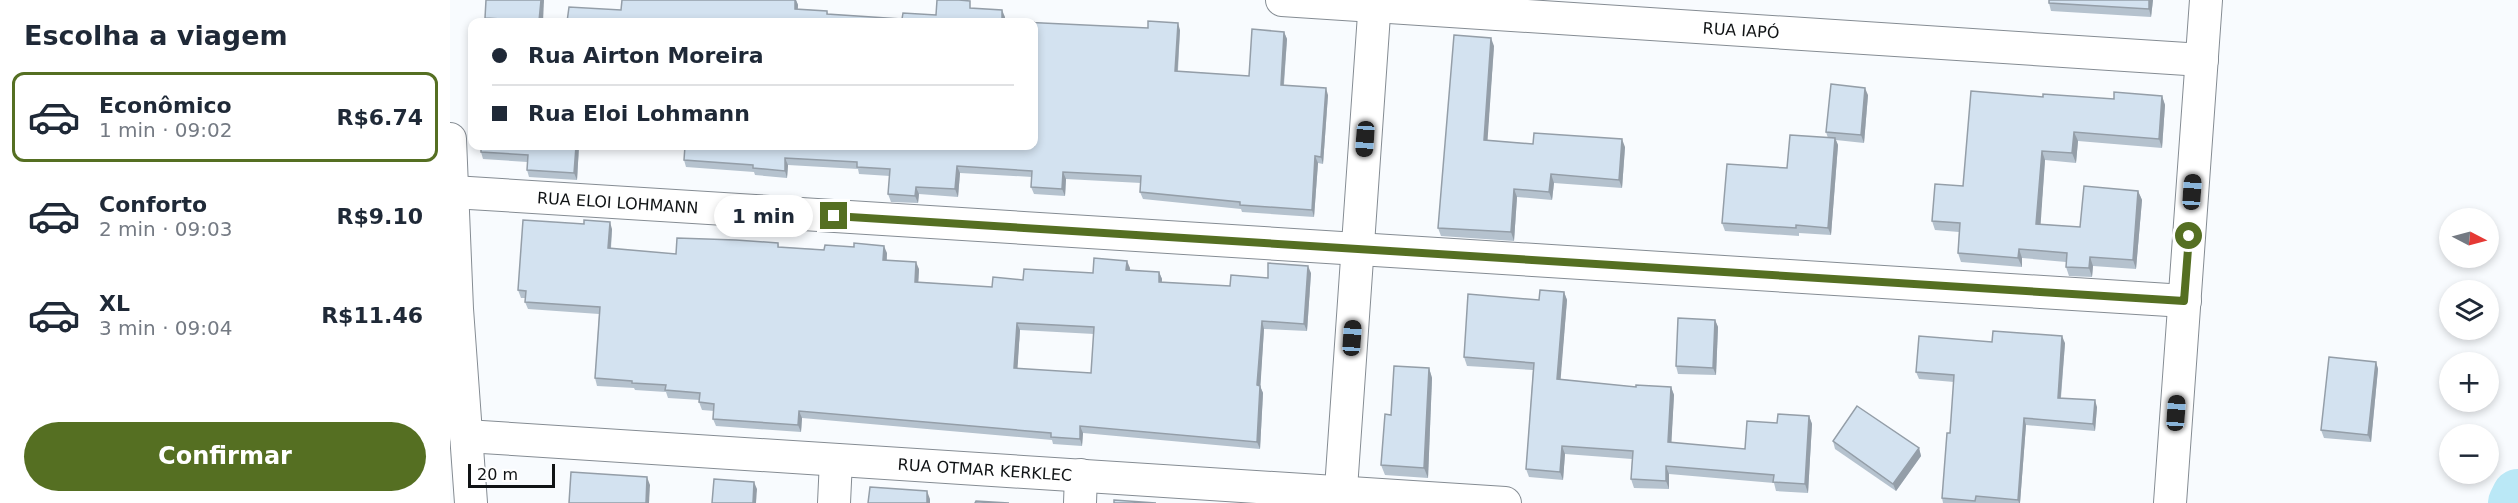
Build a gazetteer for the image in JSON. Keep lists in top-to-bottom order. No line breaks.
{"streets":{"street":["RUA IAPÓ","RUA ELOI LOHMANN","RUA OTMAR KERKLEC"]},"scale_bar":"20 m","north":"right","page":{"heading":"Escolha a viagem","banner":["Rua Airton Moreira","Rua Eloi Lohmann"],"list":[{"name":"Econômico","note":"1 min · 09:02","value":"R$6.74"},{"name":"Conforto","note":"2 min · 09:03","value":"R$9.10"},{"name":"XL","note":"3 min · 09:04","value":"R$11.46"}],"bubble":"1 min","map_buttons":["+","−"],"buttons":"Confirmar","scale":"20 m"}}
